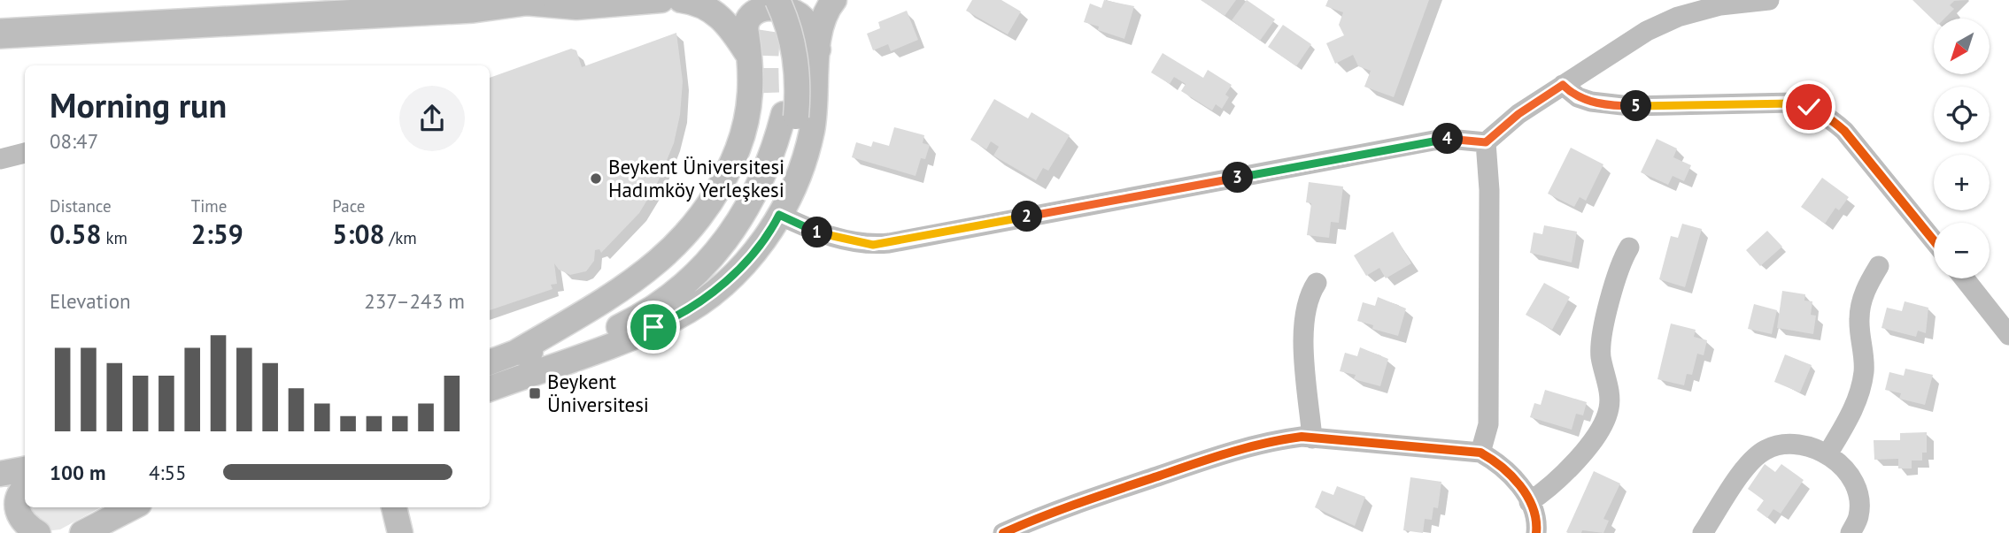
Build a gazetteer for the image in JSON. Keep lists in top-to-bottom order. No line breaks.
{"places":{"other":["Beykent Üniversitesi Hadımköy Yerleşkesi"],"transit":["Beykent Üniversitesi"]},"north":"bottom left","page":{"map_buttons":["+","−"],"heading":["Morning run","08:47"],"pins":["5","4","3","2","1"],"stats":[["Distance","0.58 km"],["Time","2:59"],["Pace","5:08 /km"]],"chart":["Elevation","237–243 m"],"list":[{"name":"100 m","note":"4:55"}]}}
